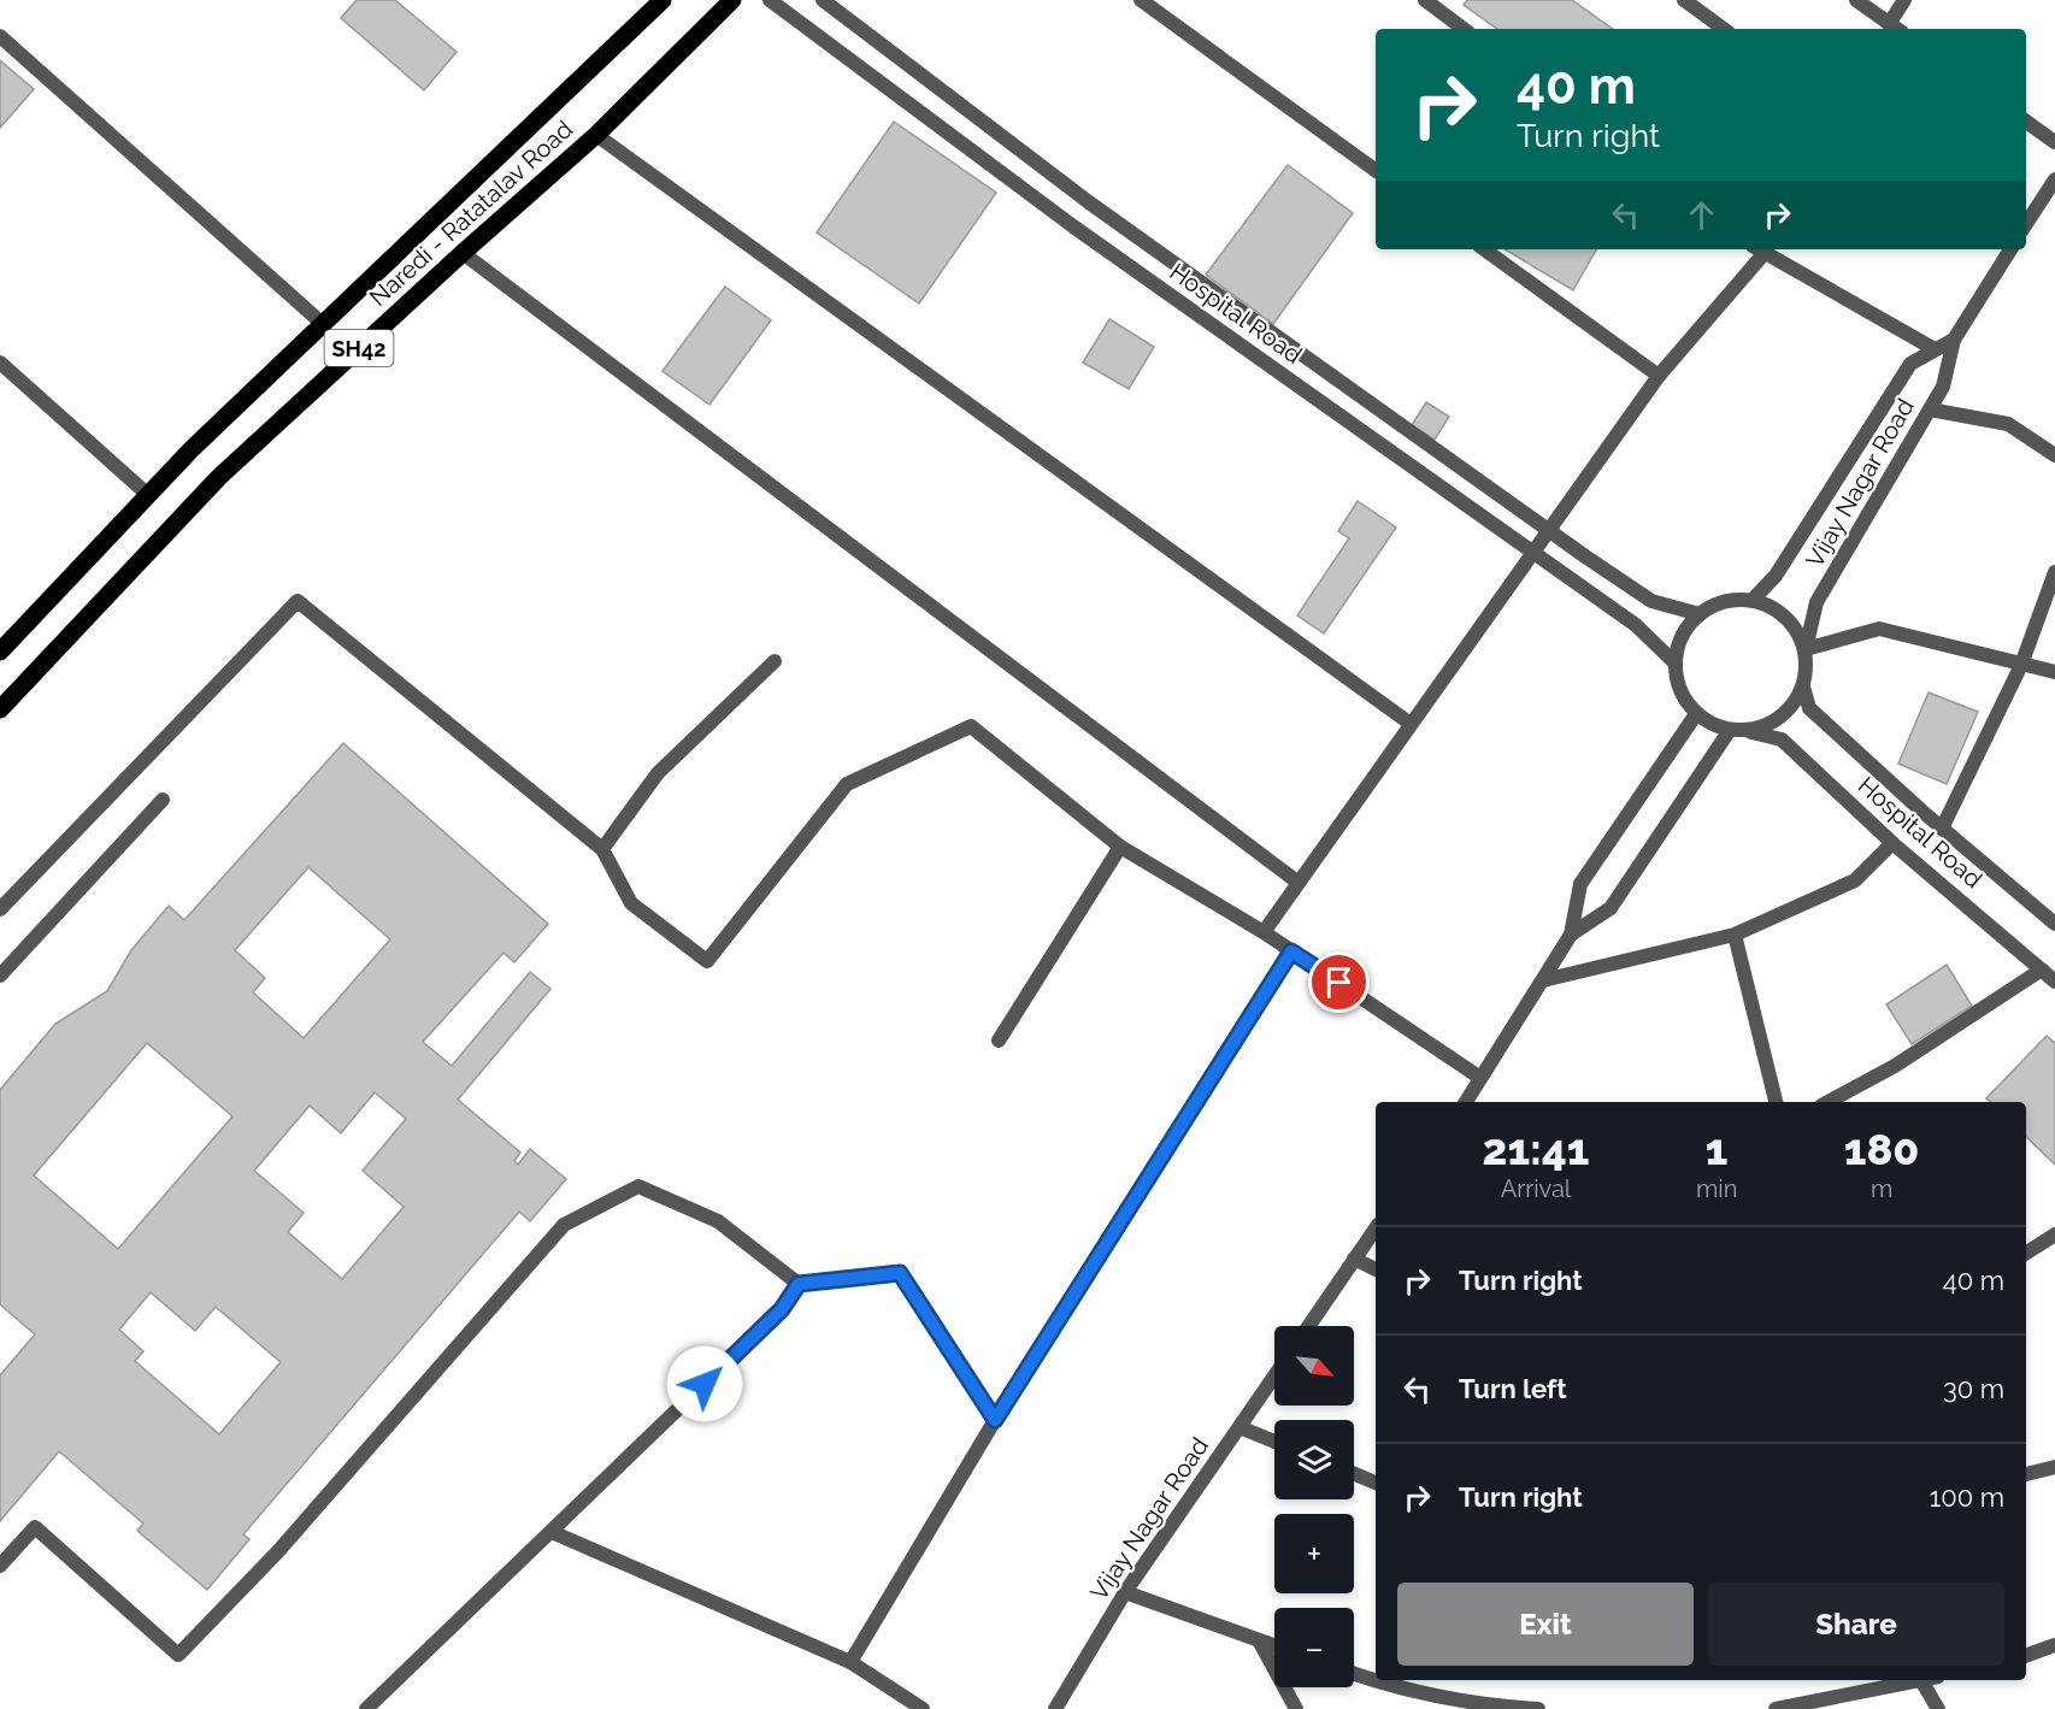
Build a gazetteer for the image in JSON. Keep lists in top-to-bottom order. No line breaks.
{"streets":{"main road":["Naredi - Ratatalav Road","SH42"],"street":["Hospital Road","Vijay Nagar Road"]},"crossings":[["Hospital Road","Vijay Nagar Road"]],"north":"bottom right","page":{"turn":["40 m","Turn right"],"eta":["21:41","Arrival","1","min","180","m"],"list":[{"name":"Turn right","value":"40 m"},{"name":"Turn left","value":"30 m"},{"name":"Turn right","value":"100 m"}],"map_buttons":["+","−"],"buttons":["Exit","Share"]}}
